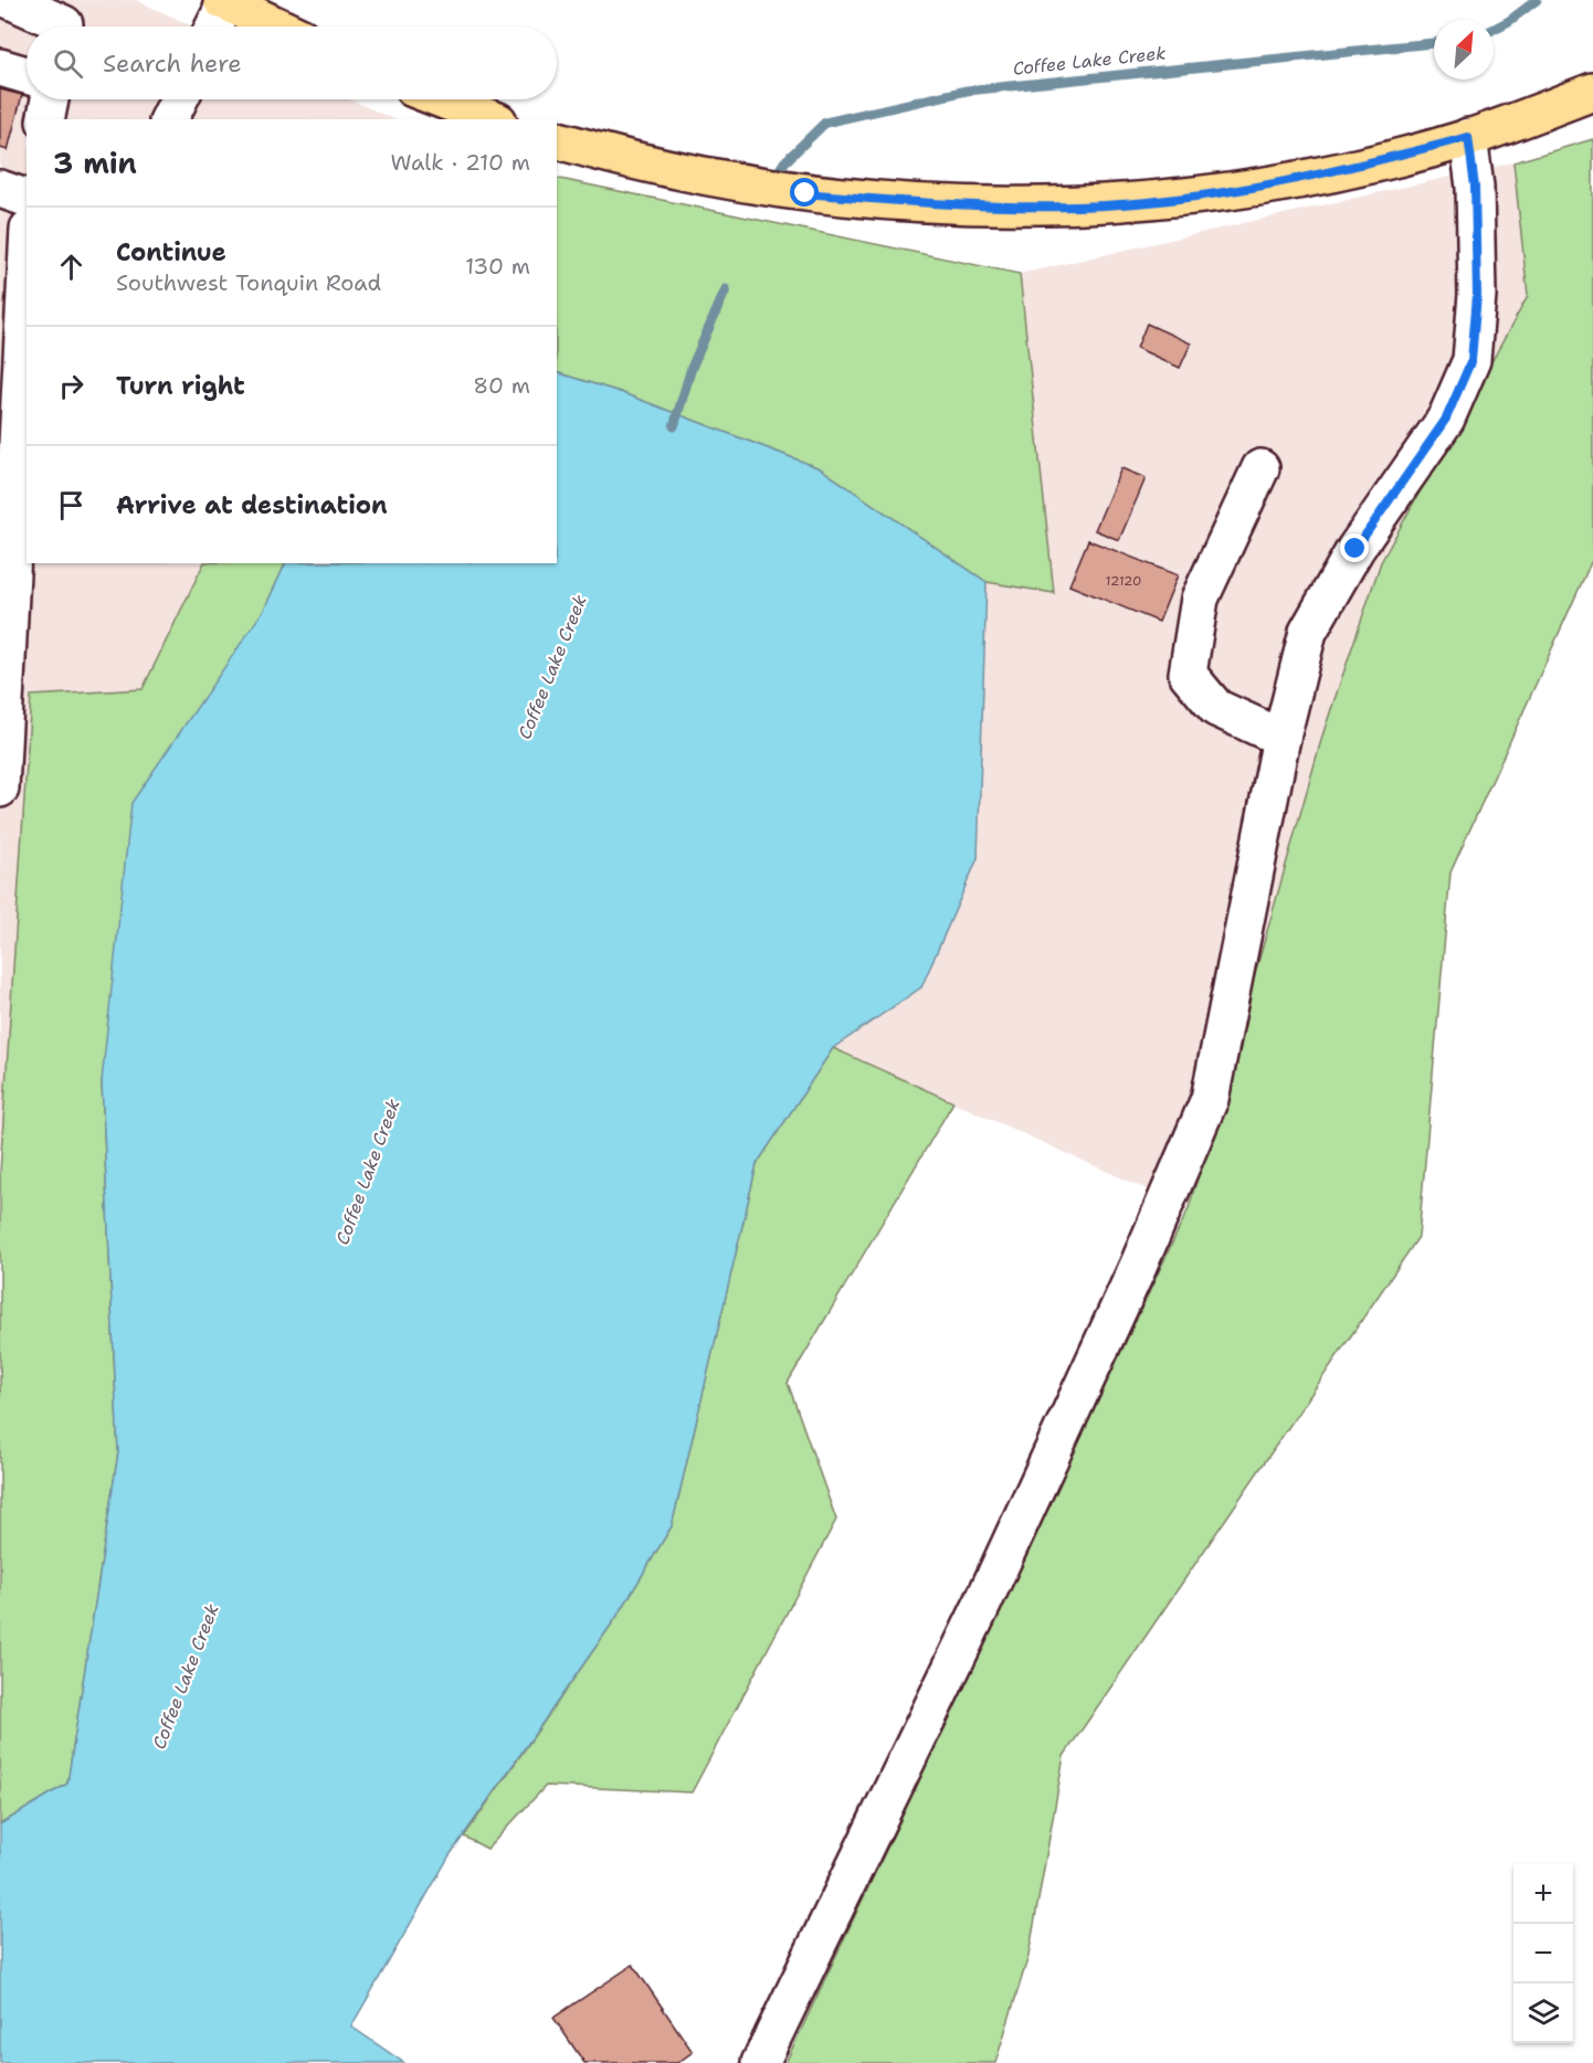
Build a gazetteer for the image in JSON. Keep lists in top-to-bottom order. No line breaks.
{"water":["Coffee Lake Creek"],"house_numbers":["12120"],"north":"top right","page":{"search":"Search here","heading":["3 min","Walk · 210 m"],"list":[["Continue","Southwest Tonquin Road","130 m"],["Turn right","80 m"],"Arrive at destination"],"map_buttons":["+","−"]}}
